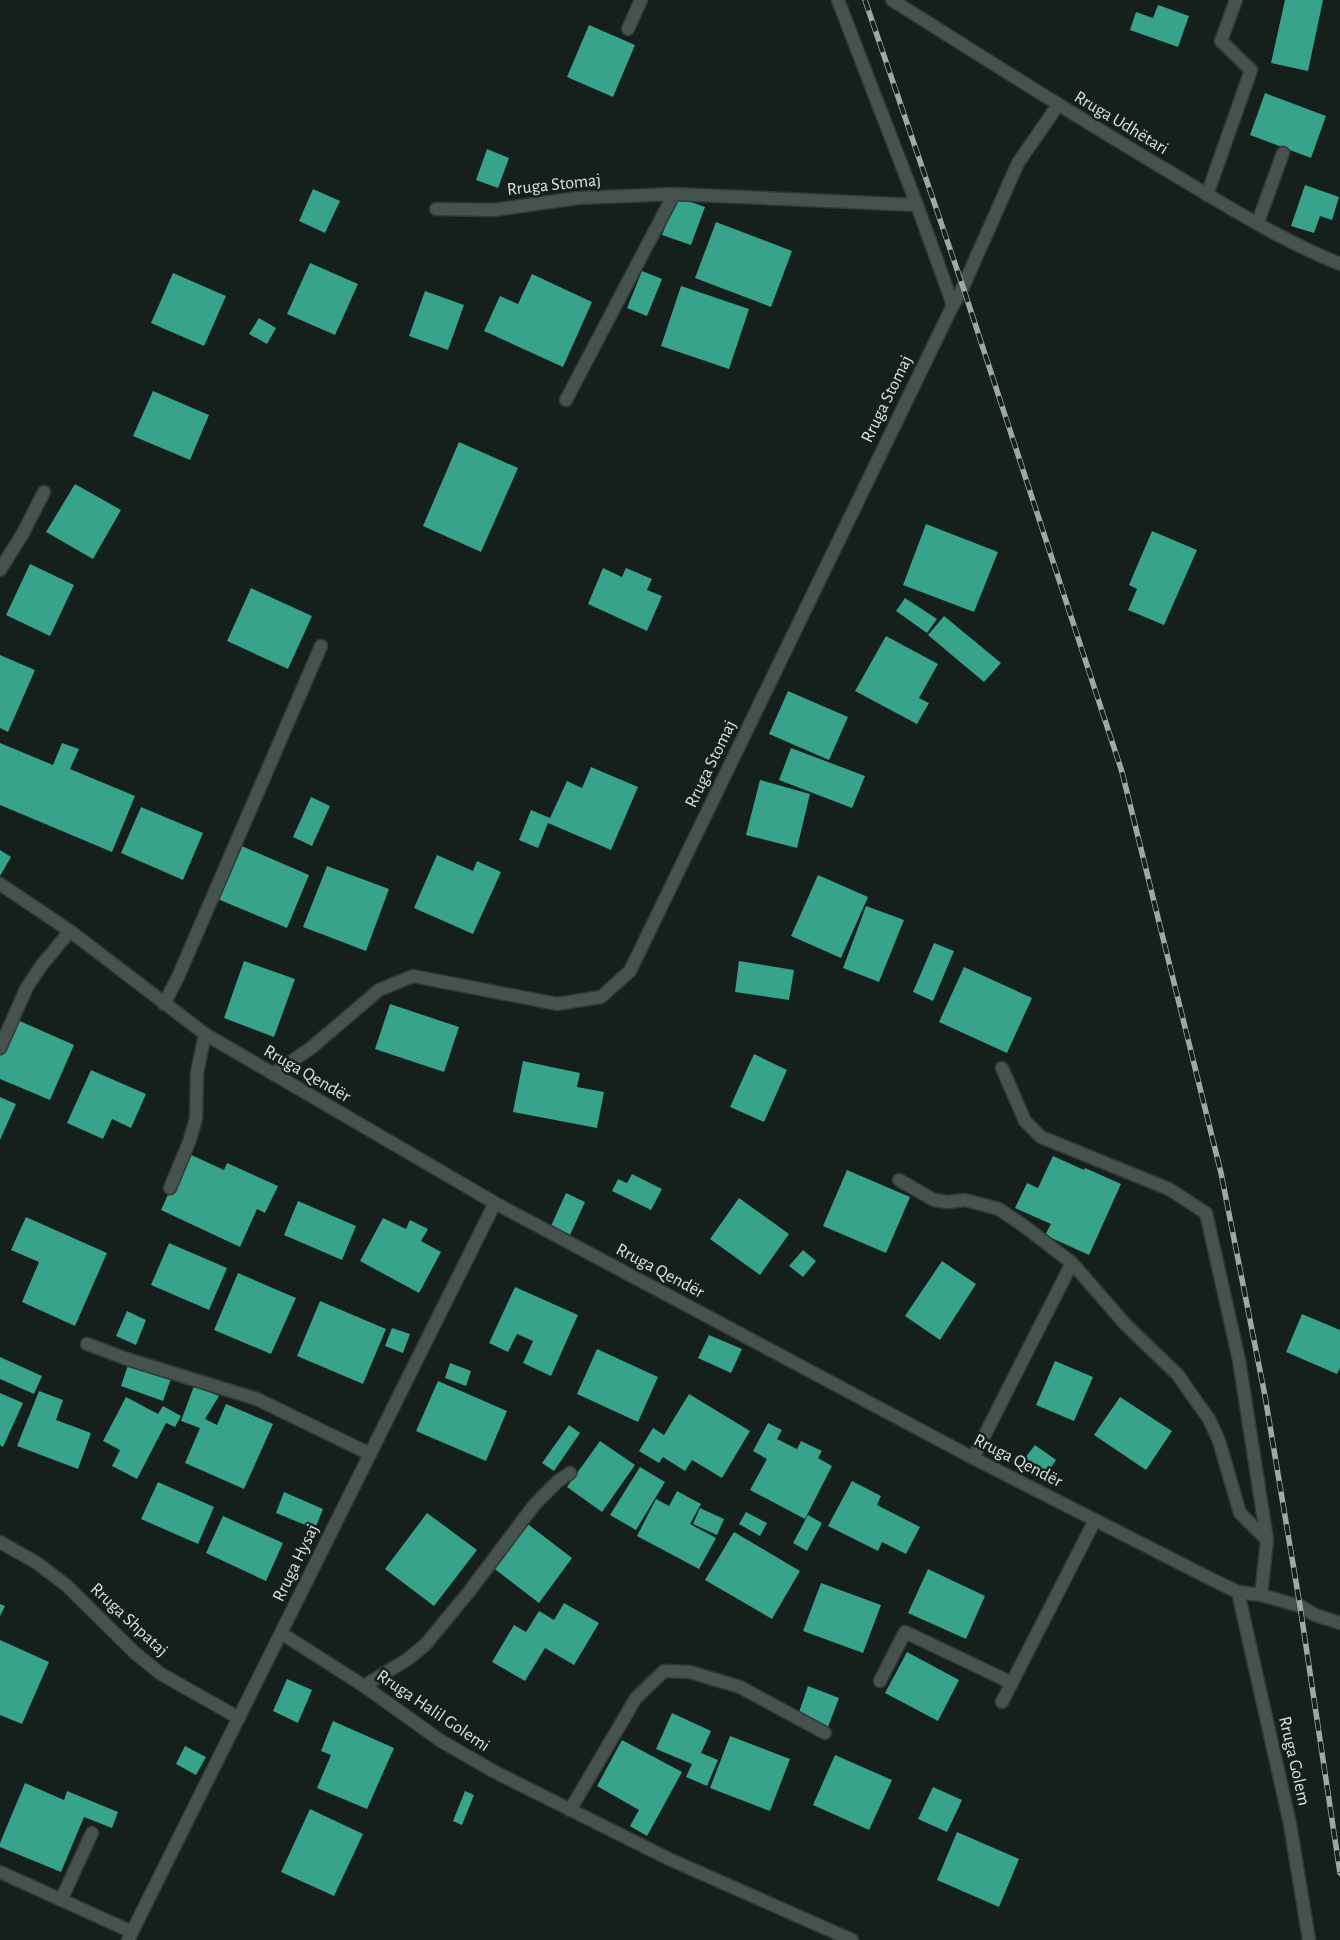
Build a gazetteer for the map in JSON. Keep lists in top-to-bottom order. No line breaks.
{"streets":{"street":["Rruga Udhëtari","Rruga Stomaj","Rruga Qendër","Rruga Hysaj","Rruga Shpataj","Rruga Halil Golemi","Rruga Golem"]},"crossings":[["Rruga Udhëtari","Rruga Stomaj"],["Rruga Stomaj","Rruga Qendër"],["Rruga Qendër","Rruga Hysaj"],["Rruga Qendër","Rruga Golem"],["Rruga Hysaj","Rruga Shpataj"],["Rruga Hysaj","Rruga Halil Golemi"]]}
